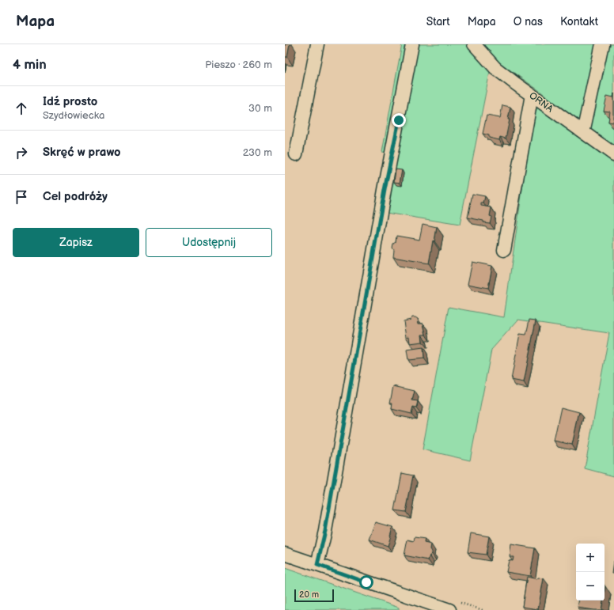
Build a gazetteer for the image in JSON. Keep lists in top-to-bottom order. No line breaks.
{"streets":{"street":["ORNA"]},"scale_bar":"20 m","page":{"header":"Mapa","nav":["Start","Mapa","O nas","Kontakt"],"heading":["4 min","Pieszo · 260 m"],"list":[["Idź prosto","Szydłowiecka","30 m"],["Skręć w prawo","230 m"],"Cel podróży"],"buttons":["Zapisz","Udostępnij"],"map_buttons":["+","−"],"scale":"20 m"}}
